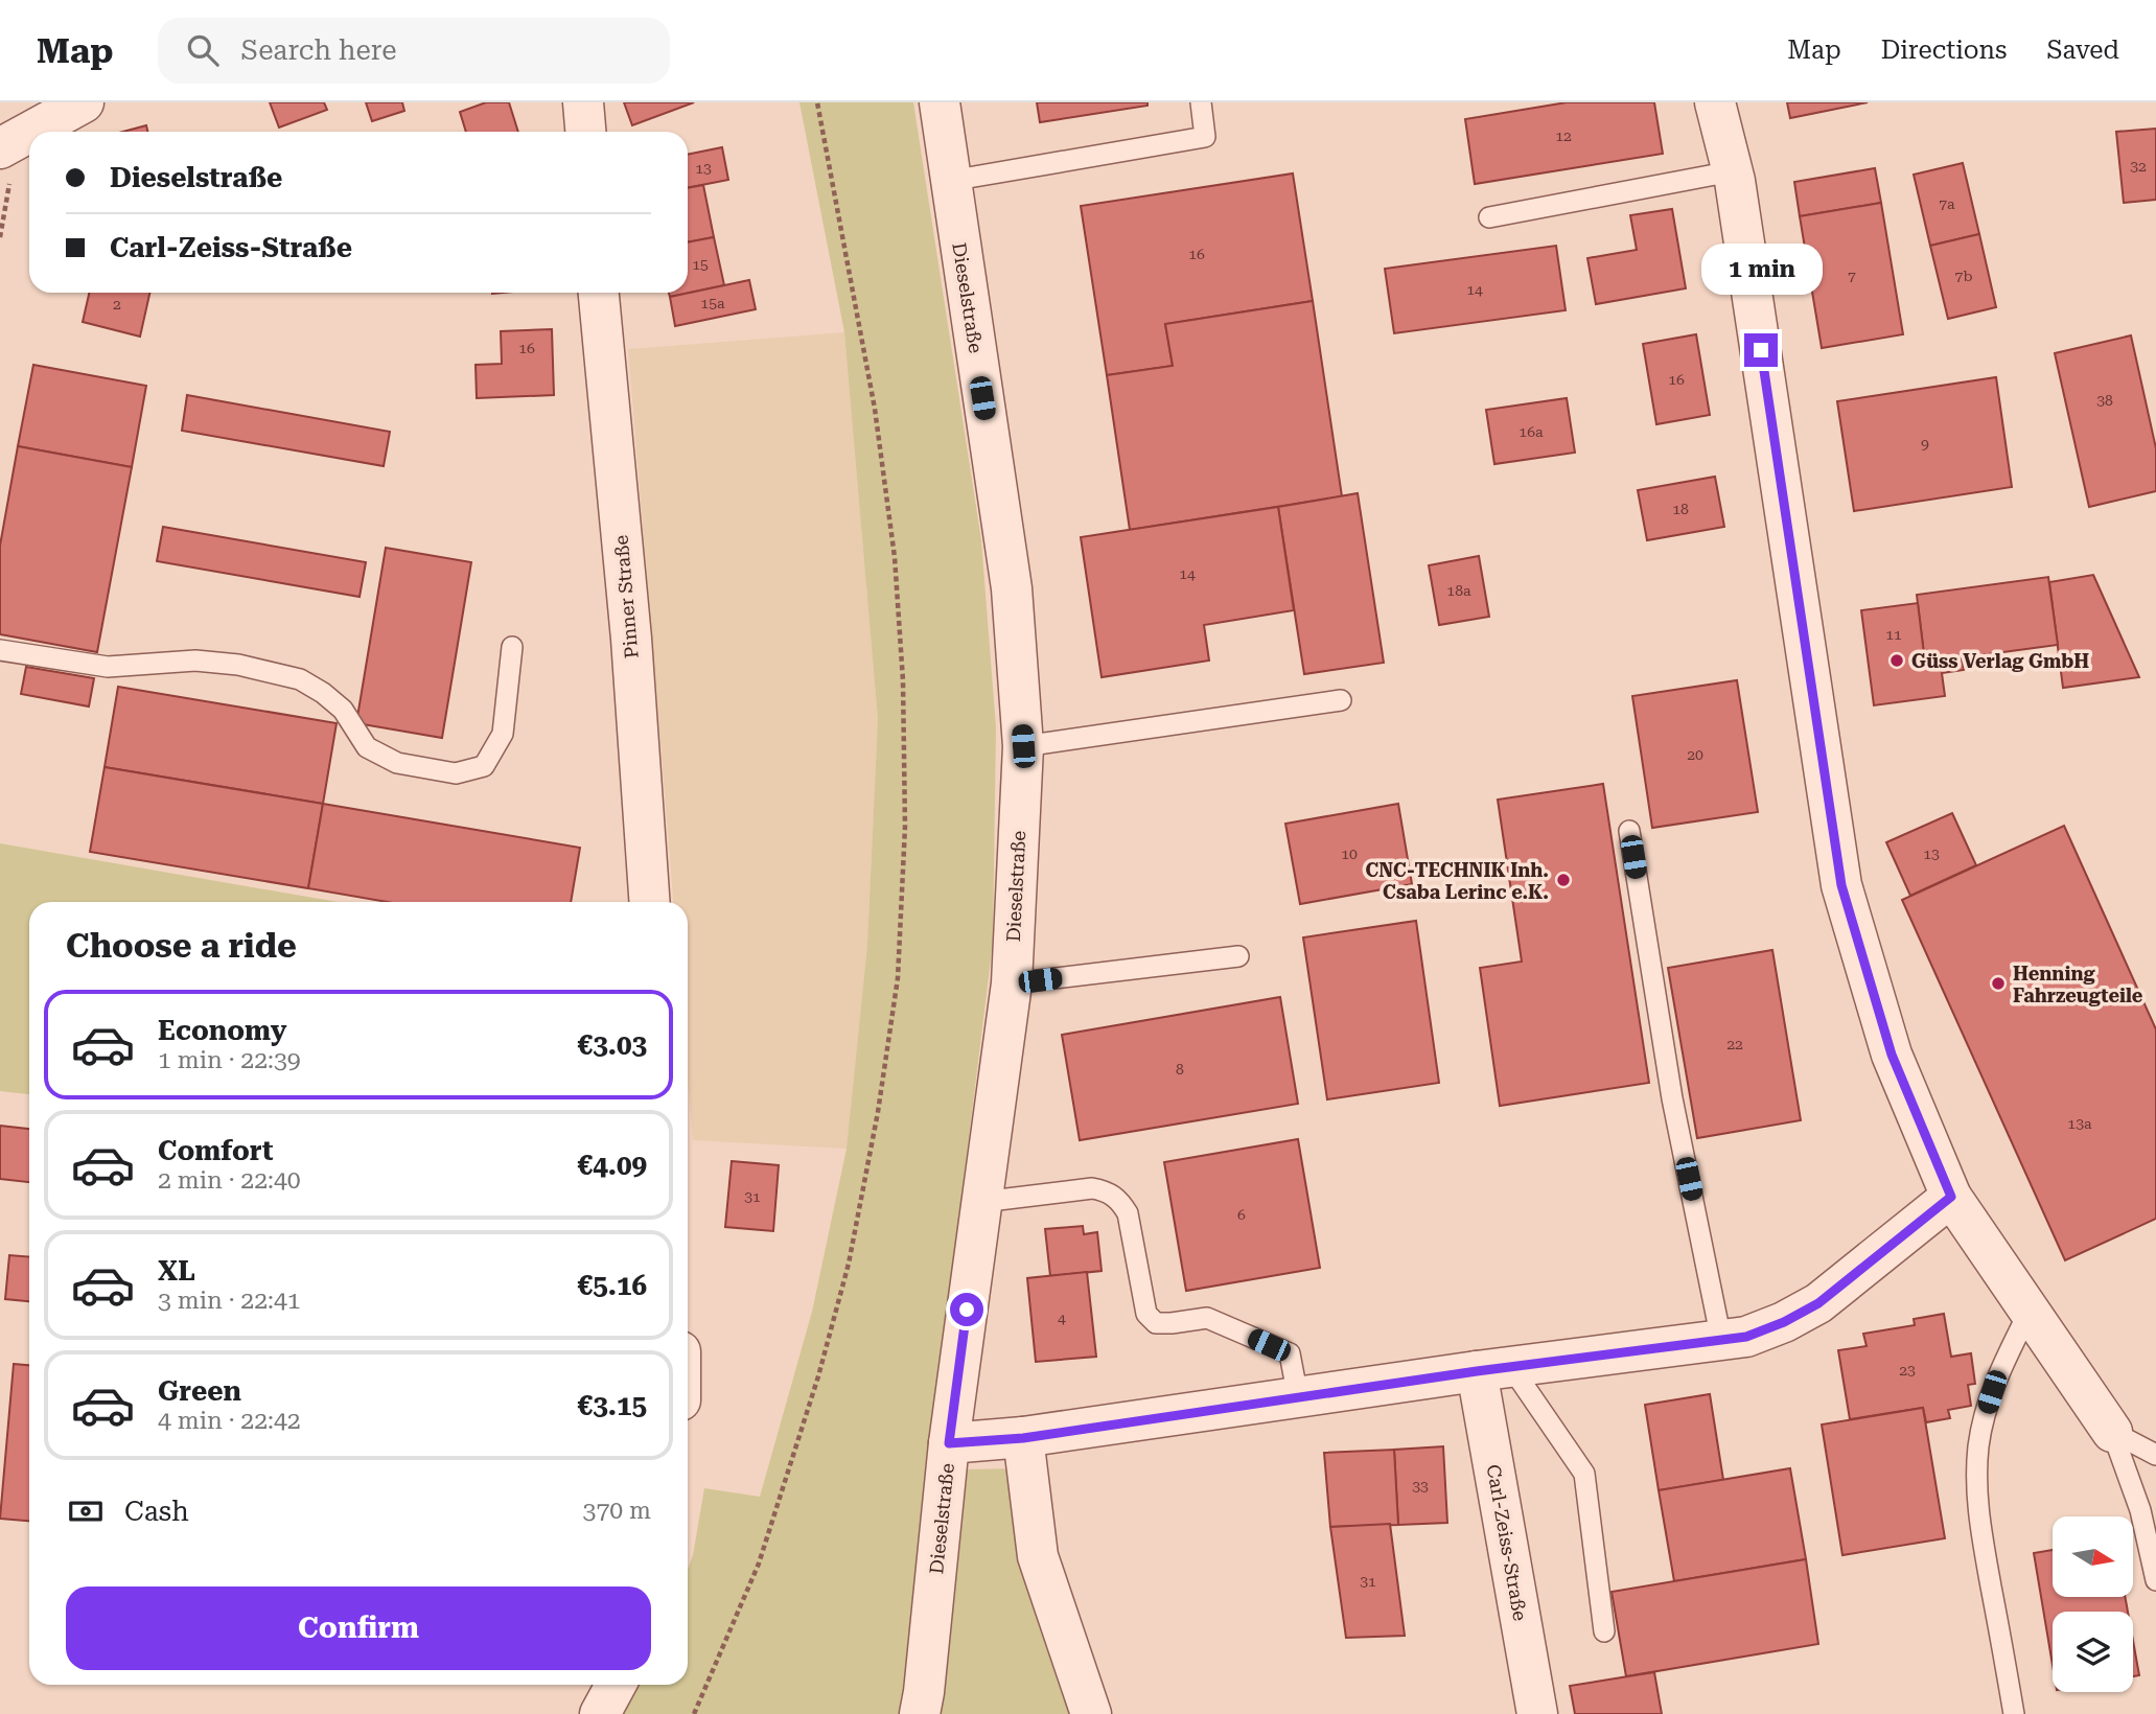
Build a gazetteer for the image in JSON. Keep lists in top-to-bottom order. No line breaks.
{"streets":{"street":["Dieselstraße","Pinner Straße","Carl-Zeiss-Straße"]},"places":["Güss Verlag GmbH","CNC-TECHNIK Inh. Csaba Lerinc e.K.","Henning Fahrzeugteile"],"house_numbers":["12","32","13","7a","16","15","7","7b","14","15a","2","16","16","38","16a","9","18","14","18a","11","20","10","13","22","8","13a","31","6","4","23","33","31"],"north":"right","page":{"header":"Map","search":"Search here","nav":["Map","Directions","Saved"],"banner":["Dieselstraße","Carl-Zeiss-Straße"],"bubble":"1 min","heading":"Choose a ride","list":[{"name":"Economy","note":"1 min · 22:39","value":"€3.03"},{"name":"Comfort","note":"2 min · 22:40","value":"€4.09"},{"name":"XL","note":"3 min · 22:41","value":"€5.16"},{"name":"Green","note":"4 min · 22:42","value":"€3.15"}],"pay":["Cash","370 m"],"buttons":"Confirm"}}
